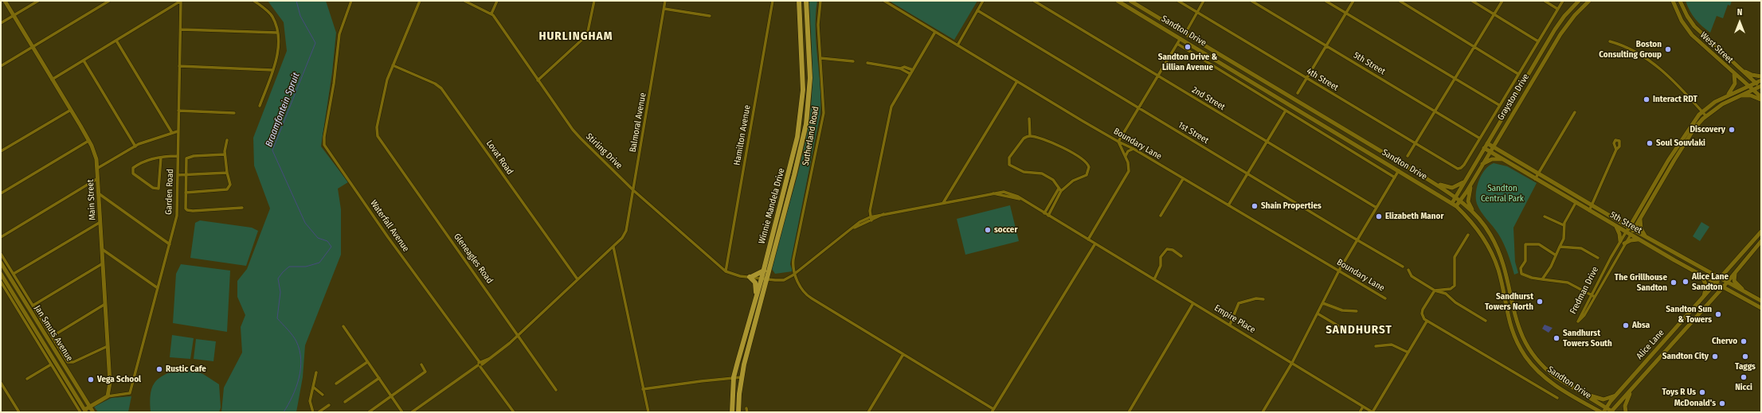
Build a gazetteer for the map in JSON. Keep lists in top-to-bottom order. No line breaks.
{"streets":{"main road":["Winnie Mandela Drive"],"street":["Sandton Drive","West Street","5th Street","4th Street","Grayston Drive","2nd Street","Balmoral Avenue","1st Street","Hamilton Avenue","Sutherland Road","Boundary Lane","Stirling Drive","Lovat Road","Garden Road","Main Street","Waterfall Avenue","Gleneagles Road","Fredman Drive","Empire Place","Jan Smuts Avenue","Alice Lane"]},"crossings":[["Sandton Drive","Grayston Drive"],["Sandton Drive","Alice Lane"],["West Street","Fredman Drive"],["5th Street","4th Street"],["5th Street","Grayston Drive"],["5th Street","Fredman Drive"],["5th Street","Alice Lane"],["Balmoral Avenue","Stirling Drive"],["Balmoral Avenue","Lovat Road"],["Balmoral Avenue","Waterfall Avenue"],["Balmoral Avenue","Gleneagles Road"],["Hamilton Avenue","Stirling Drive"],["Sutherland Road","Stirling Drive"],["Stirling Drive","Winnie Mandela Drive"],["Stirling Drive","Empire Place"],["Lovat Road","Gleneagles Road"],["Garden Road","Main Street"]],"districts":["HURLINGHAM","SANDHURST"],"water":["Braamfontein Spruit"],"parks":["Sandton Central Park"],"places":["Sandton Drive & Lillian Avenue","Boston Consulting Group","Interact RDT","Discovery","Soul Souvlaki","Shain Properties","Elizabeth Manor","soccer","Alice Lane Sandton","The Grillhouse Sandton","Sandhurst Towers North","Sandton Sun & Towers","Absa","Sandhurst Towers South","Chervo","Sandton City","Taggs","Rustic Cafe","Nicci","Vega School","Toys R Us","McDonald's"],"north":"top"}
